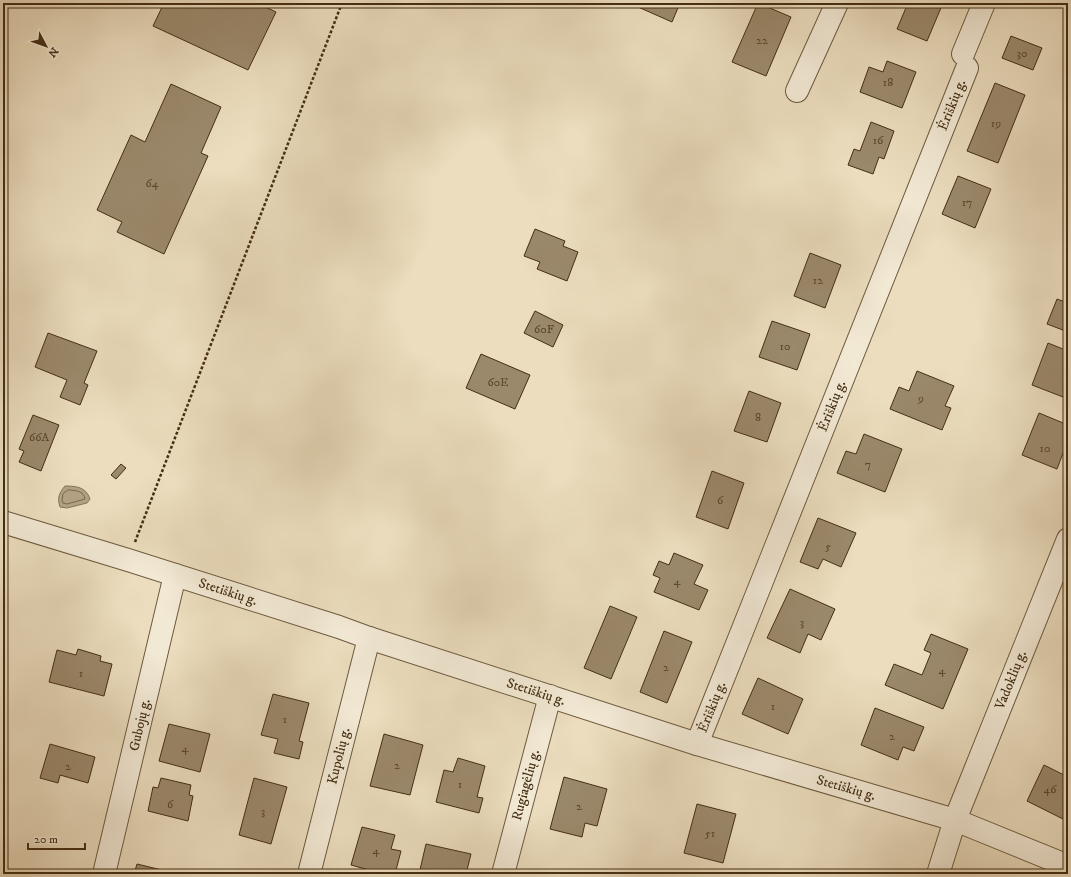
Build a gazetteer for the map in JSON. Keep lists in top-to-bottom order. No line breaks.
{"streets":{"street":["Ėriškių g.","Stetiškių g.","Vadoklių g.","Gubojų g.","Kupolių g.","Rugiagėlių g."]},"crossings":[["Ėriškių g.","Stetiškių g."],["Stetiškių g.","Vadoklių g."],["Stetiškių g.","Gubojų g."],["Stetiškių g.","Kupolių g."],["Stetiškių g.","Rugiagėlių g."]],"house_numbers":["22","30","18","19","16","64","17","12","60F","10","60E","9","8","66A","10","7","6","5","4","3","2","4","1","1","1","2","4","2","2","1","46","6","2","3","51","4"],"scale_bar":"20 m","north":"bottom right"}
